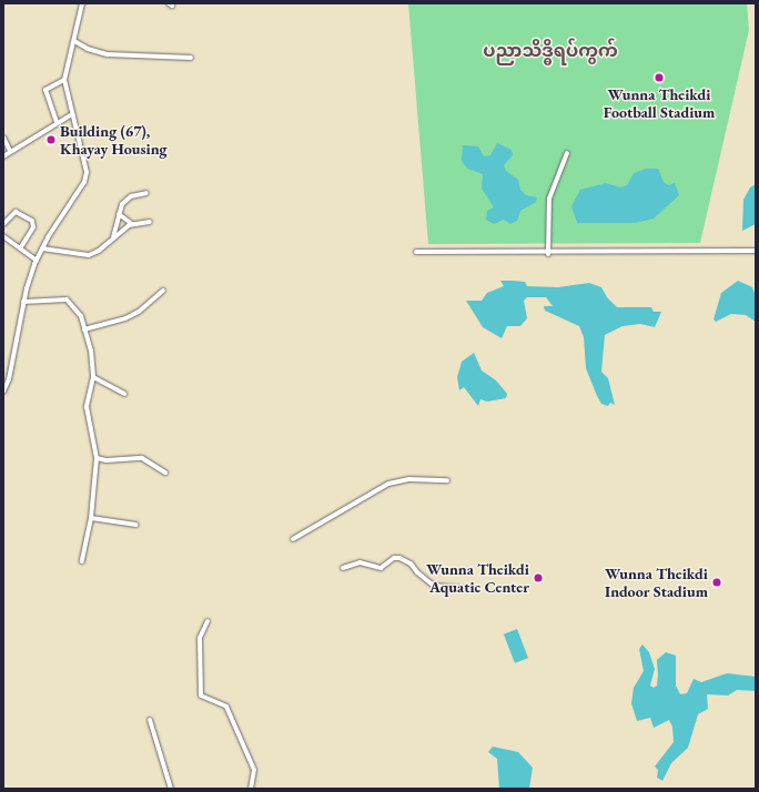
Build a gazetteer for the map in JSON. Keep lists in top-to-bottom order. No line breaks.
{"districts":["ပညာသိဒ္ဓိရပ်ကွက်"],"places":["Wunna Theikdi Football Stadium","Building (67), Khayay Housing","Wunna Theikdi Aquatic Center","Wunna Theikdi Indoor Stadium"]}
